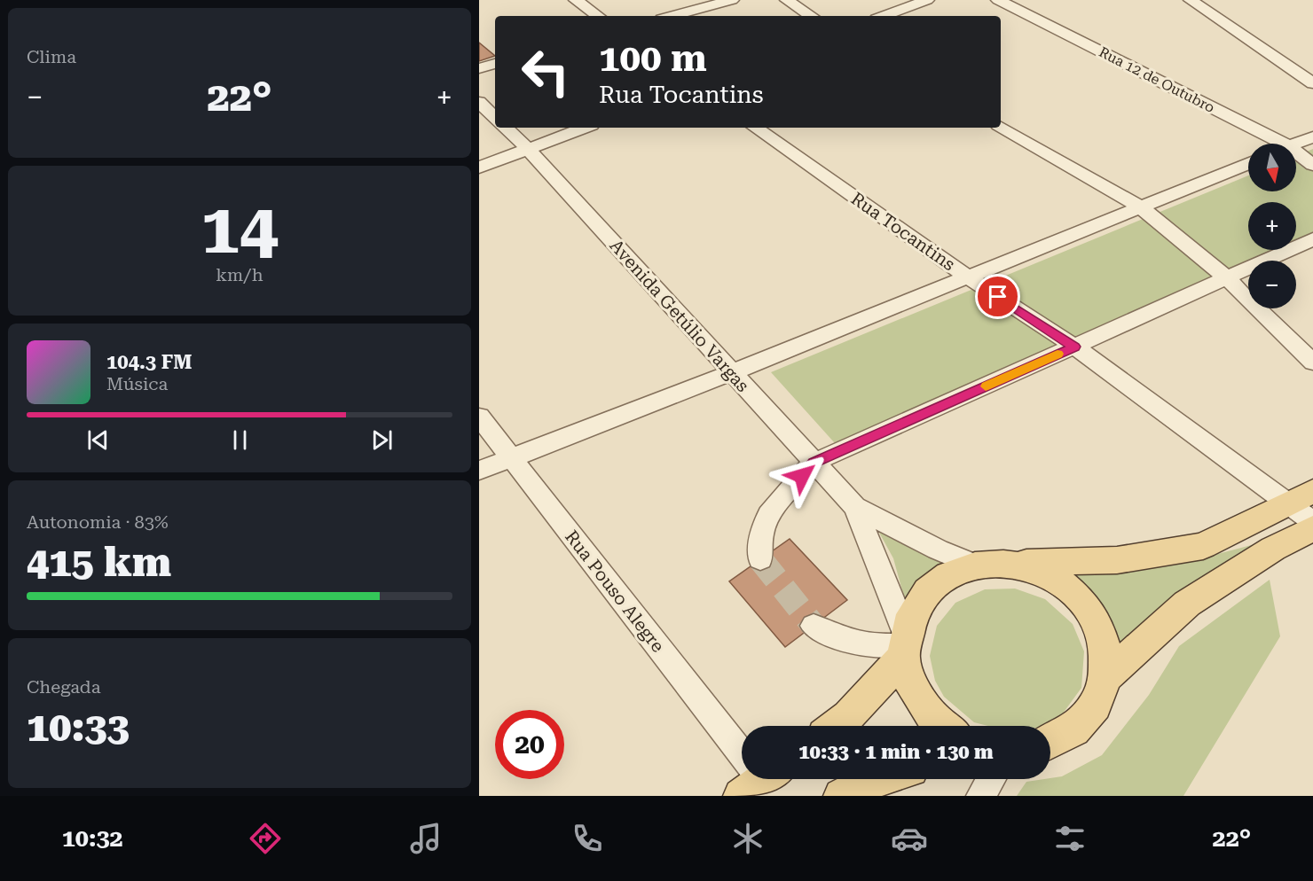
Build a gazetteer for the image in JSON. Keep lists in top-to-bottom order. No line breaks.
{"streets":{"street":["Rua 12 de Outubro","Rua Tocantins","Avenida Getúlio Vargas","Rua Pouso Alegre"]},"north":"bottom","page":{"tile":["Clima",["14","km/h"],["Autonomia · 83%","415 km"],["Chegada","10:33"]],"turn":["100 m","Rua Tocantins"],"heat":["−","22°","+"],"map_buttons":["+","−"],"song":["104.3 FM","Música"],"limit":"20","trip":"10:33 · 1 min · 130 m","tabs":["10:32","22°"]}}
